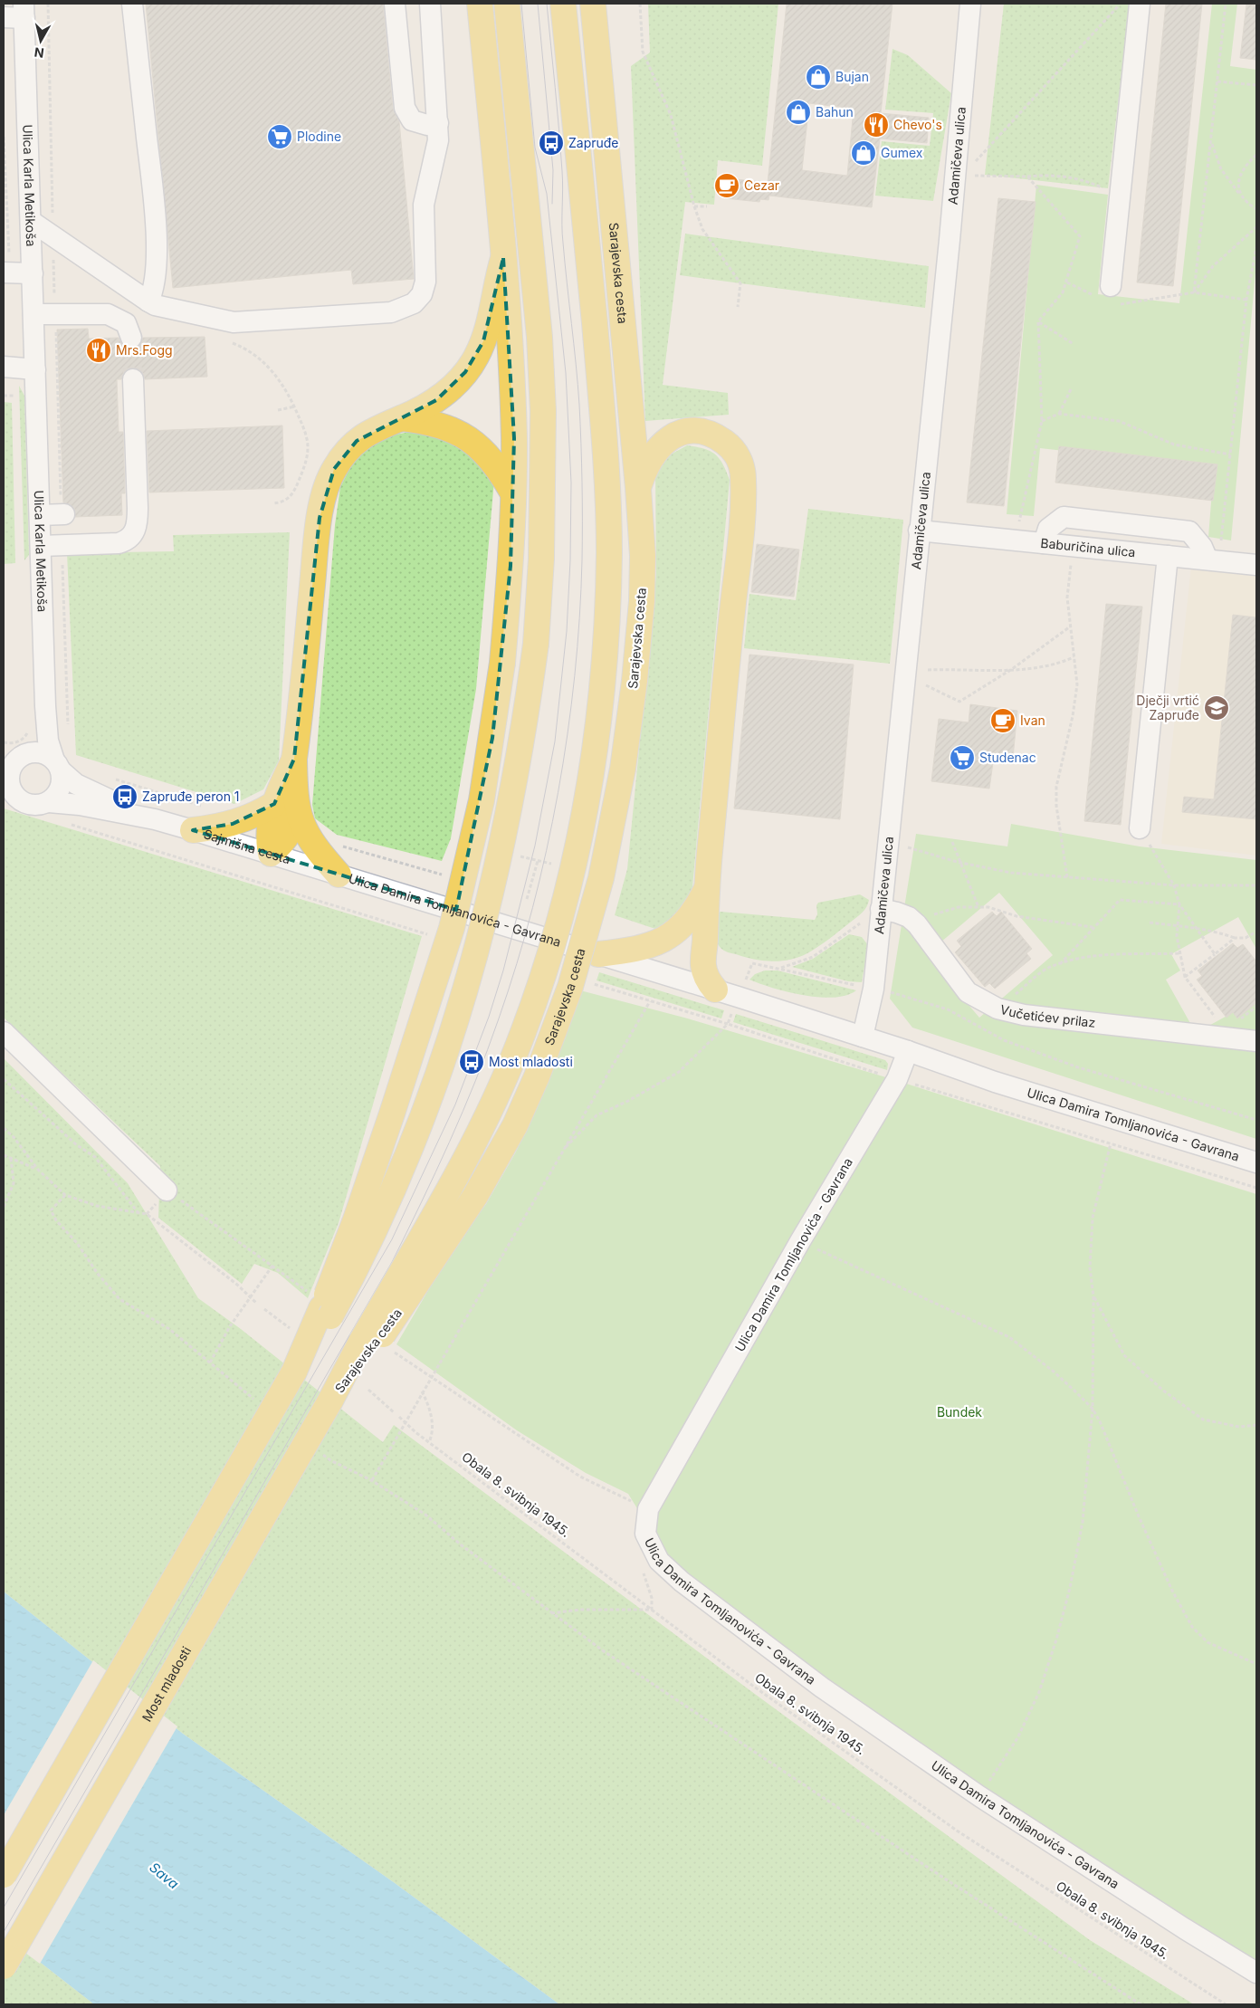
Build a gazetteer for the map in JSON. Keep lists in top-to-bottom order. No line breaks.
{"streets":{"main road":["Sarajevska cesta","Most mladosti"],"street":["Adamičeva ulica","Ulica Karla Metikoša","Baburičina ulica","Sajmišna cesta","Ulica Damira Tomljanovića - Gavrana","Vučetićev prilaz"],"path":["Obala 8. svibnja 1945."]},"crossings":[["Adamičeva ulica","Baburičina ulica"],["Adamičeva ulica","Ulica Damira Tomljanovića - Gavrana"],["Adamičeva ulica","Vučetićev prilaz"],["Ulica Karla Metikoša","Sajmišna cesta"],["Sarajevska cesta","Most mladosti"],["Sajmišna cesta","Ulica Damira Tomljanovića - Gavrana"]],"water":["Sava"],"parks":["Bundek"],"places":{"shop":["Bujan","Bahun","Gumex"],"restaurant":["Chevo's","Mrs.Fogg"],"supermarket":["Plodine","Studenac"],"bus stop":["Zapruđe","Zapruđe peron 1","Most mladosti"],"cafe":["Cezar","Ivan"],"school or university":["Dječji vrtić Zapruđe"]},"north":"bottom"}
